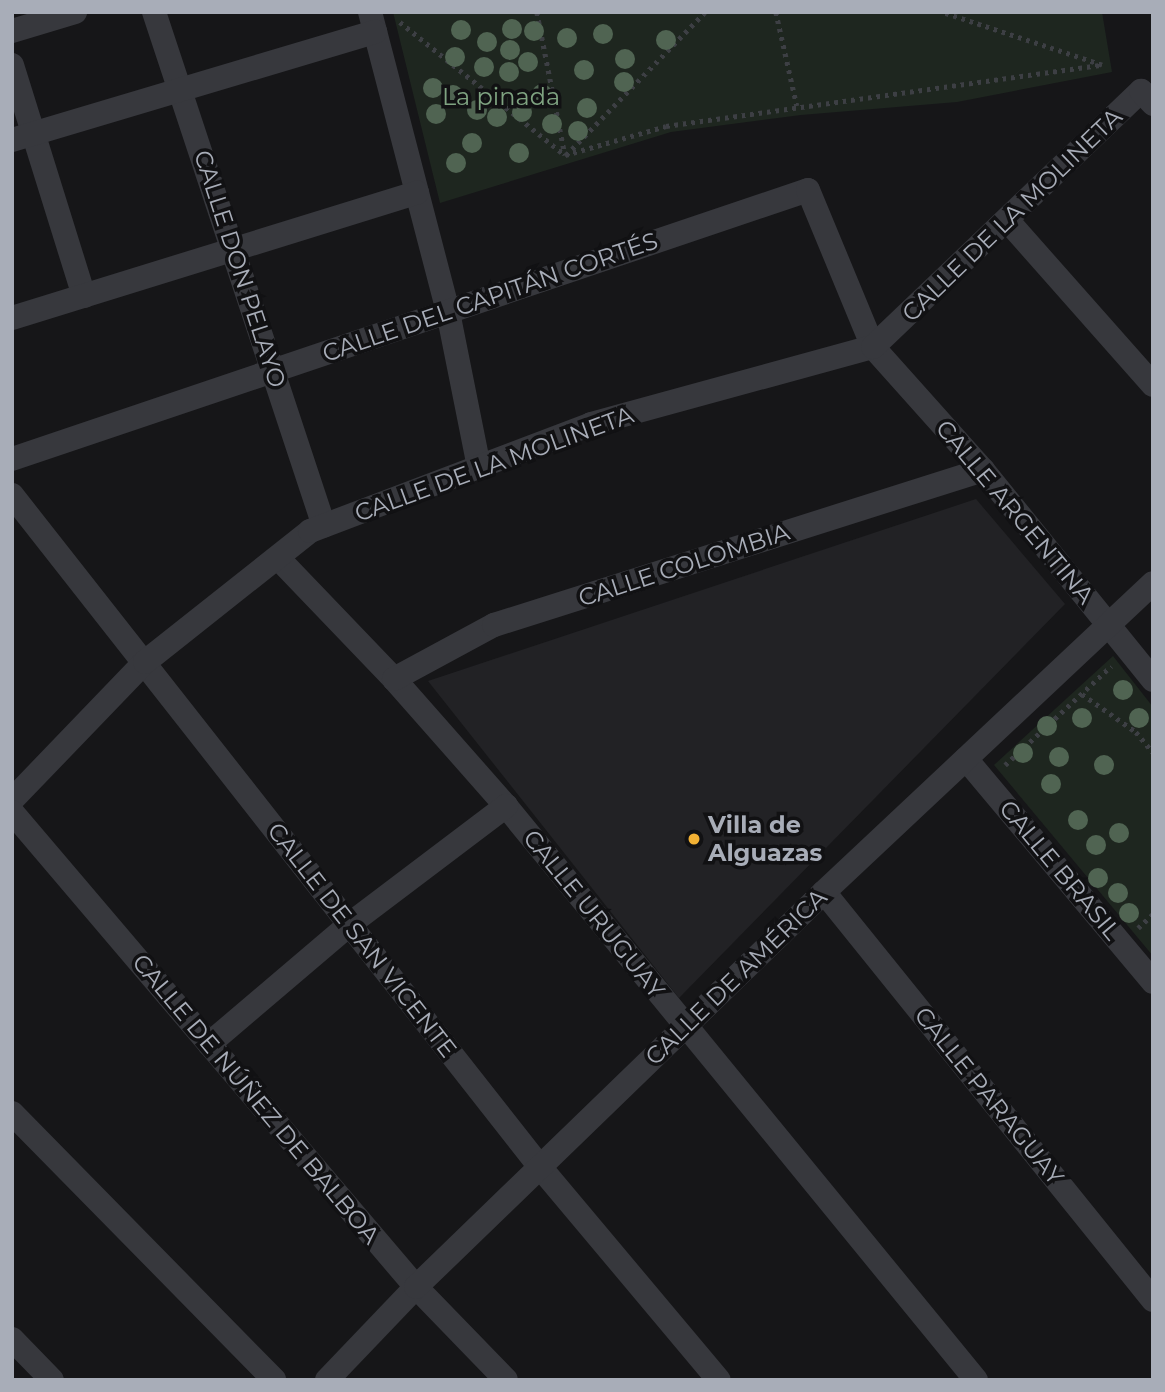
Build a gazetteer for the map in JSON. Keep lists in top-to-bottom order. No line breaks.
{"streets":{"street":["CALLE DE LA MOLINETA","CALLE DON PELAYO","CALLE DEL CAPITÁN CORTÉS","CALLE ARGENTINA","CALLE COLOMBIA","CALLE BRASIL","CALLE URUGUAY","CALLE DE SAN VICENTE","CALLE DE AMÉRICA","CALLE PARAGUAY","CALLE DE NÚÑEZ DE BALBOA"]},"crossings":[["CALLE DE LA MOLINETA","CALLE DON PELAYO"],["CALLE DE LA MOLINETA","CALLE DEL CAPITÁN CORTÉS"],["CALLE DE LA MOLINETA","CALLE ARGENTINA"],["CALLE DE LA MOLINETA","CALLE URUGUAY"],["CALLE DE LA MOLINETA","CALLE DE SAN VICENTE"],["CALLE DON PELAYO","CALLE DEL CAPITÁN CORTÉS"],["CALLE DEL CAPITÁN CORTÉS","CALLE ARGENTINA"],["CALLE ARGENTINA","CALLE COLOMBIA"],["CALLE ARGENTINA","CALLE DE AMÉRICA"],["CALLE COLOMBIA","CALLE URUGUAY"],["CALLE BRASIL","CALLE DE AMÉRICA"],["CALLE URUGUAY","CALLE DE AMÉRICA"],["CALLE DE SAN VICENTE","CALLE DE AMÉRICA"],["CALLE DE AMÉRICA","CALLE PARAGUAY"],["CALLE DE AMÉRICA","CALLE DE NÚÑEZ DE BALBOA"]],"parks":["La pinada"],"places":["Villa de Alguazas"]}
